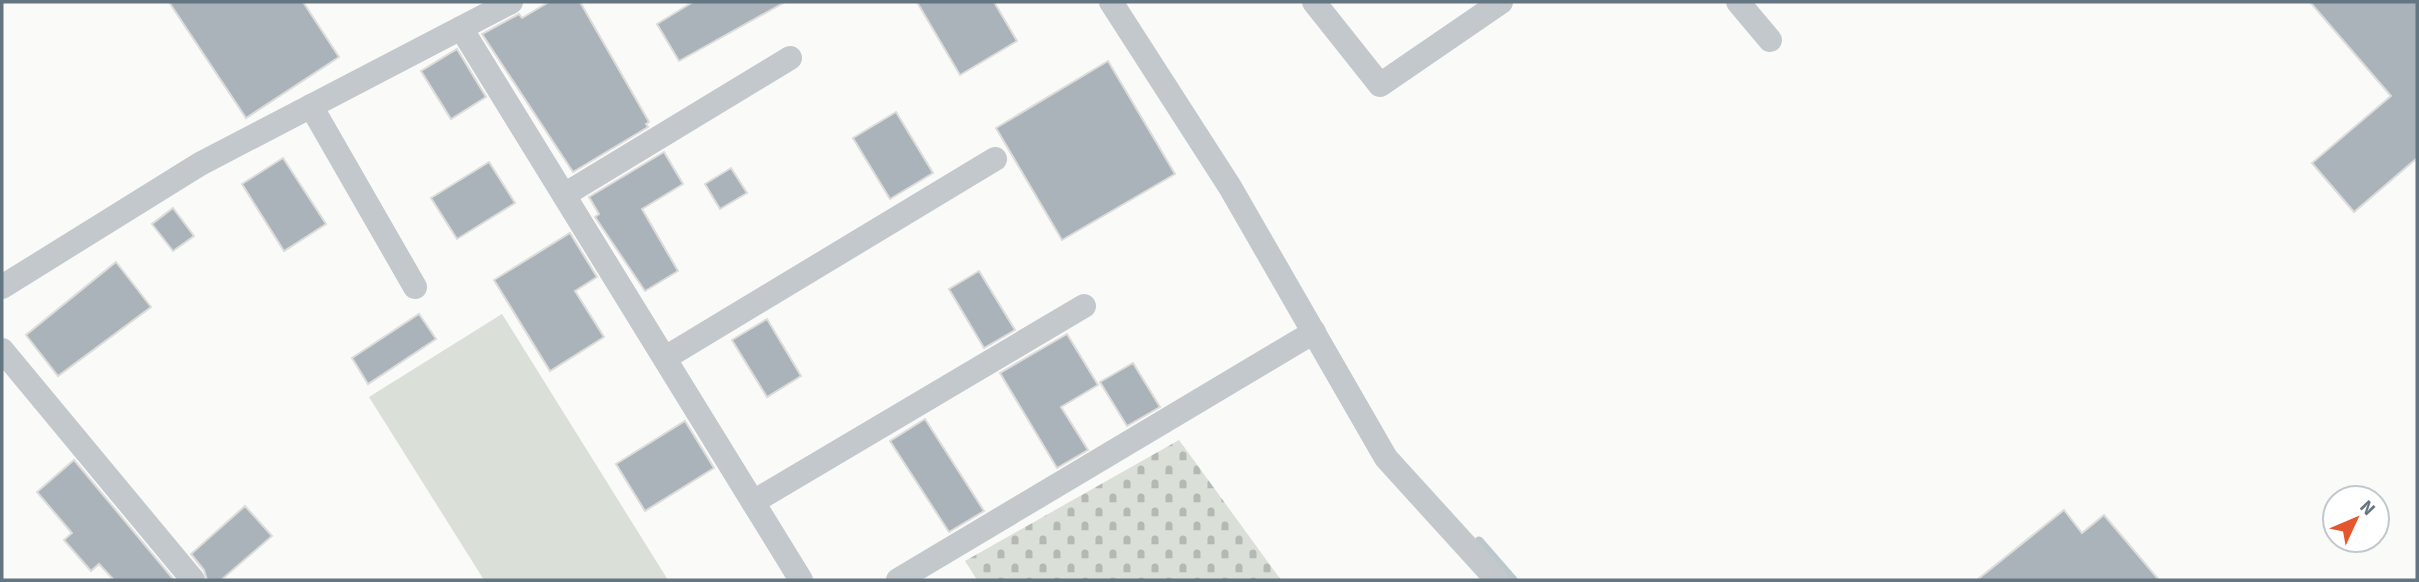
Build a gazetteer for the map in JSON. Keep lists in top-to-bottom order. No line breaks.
{"north":"top right"}
